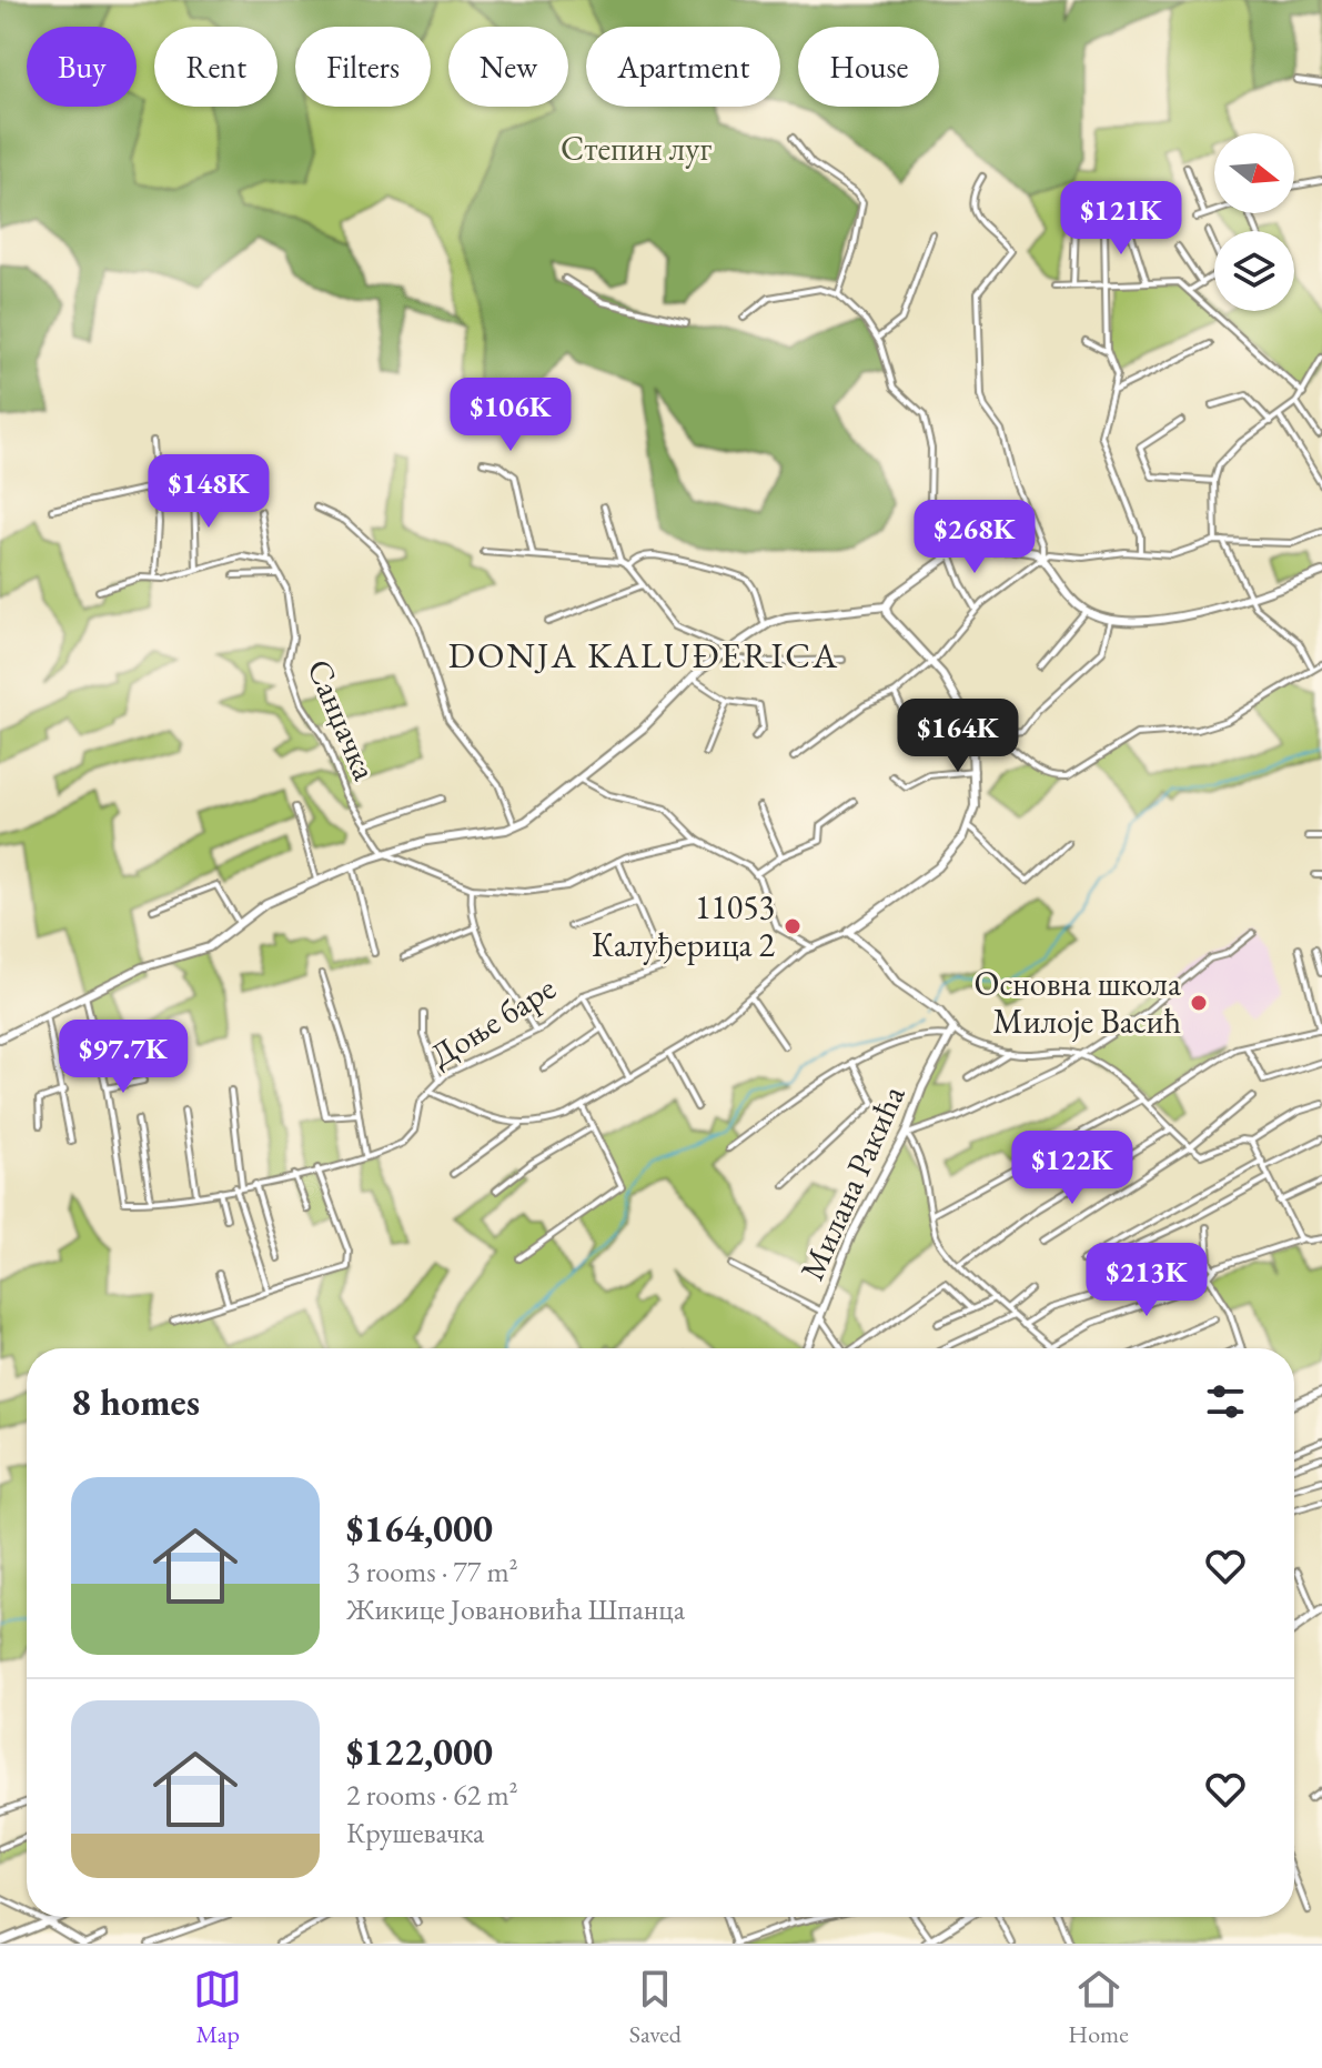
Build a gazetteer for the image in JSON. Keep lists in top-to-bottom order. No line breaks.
{"streets":{"street":["Санџачка","Доње баре","Милана Ракића"]},"districts":["DONJA KALUĐERICA"],"parks":["Степин луг"],"places":["11053 Калуђерица 2","Основна школа Милоје Васић"],"north":"right","page":{"chip":["Buy","Rent","Filters","New","Apartment","House"],"price":["$121K","$106K","$148K","$268K","$164K","$97.7K","$122K","$213K"],"heading":"8 homes","list":[{"name":"$164,000","note":"3 rooms · 77 m² · Жикице Јовановића Шпанца"},{"name":"$122,000","note":"2 rooms · 62 m² · Крушевачка"}],"tabs":["Map","Saved","Home"]}}
